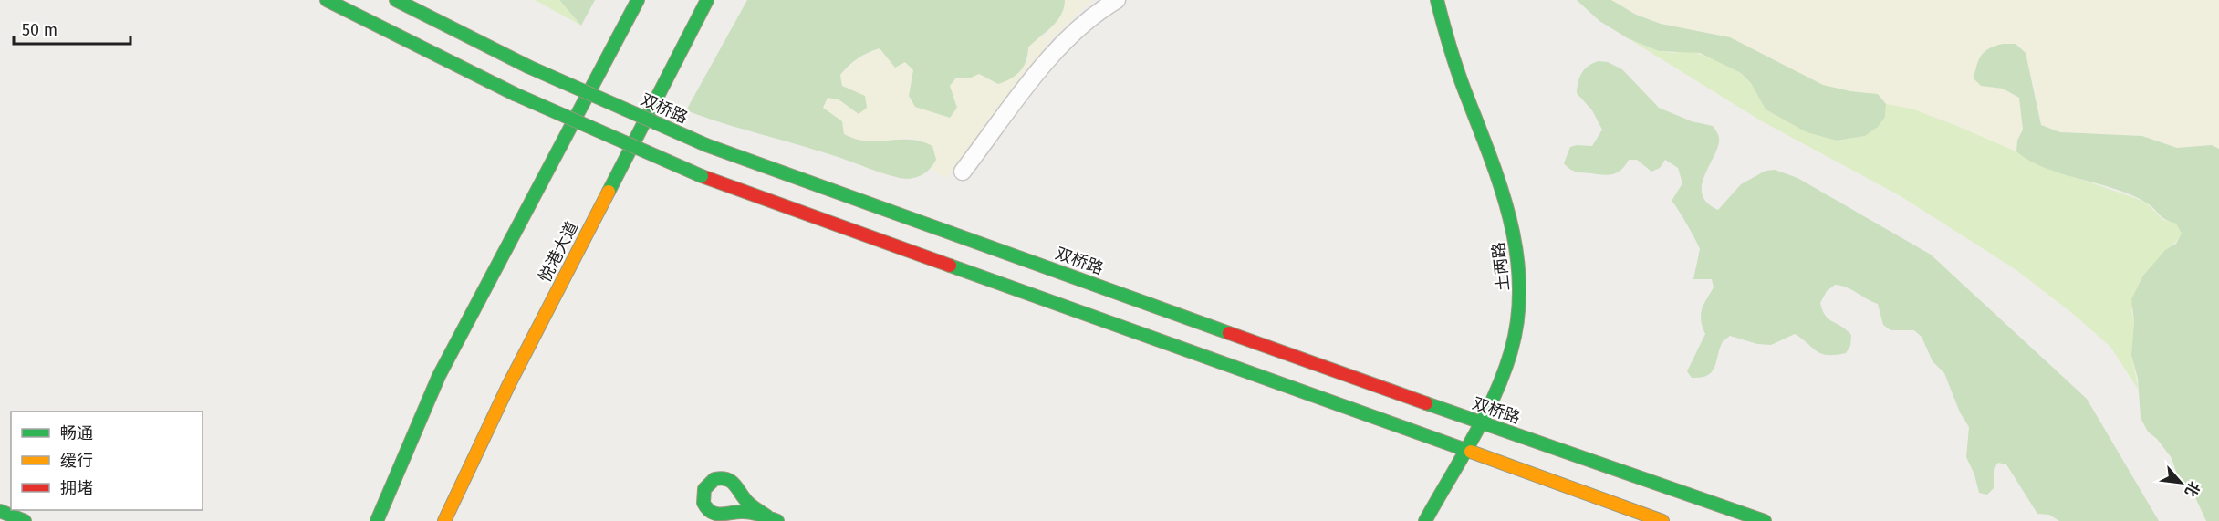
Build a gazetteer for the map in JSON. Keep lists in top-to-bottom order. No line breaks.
{"streets":{"main road":["双桥路","悦港大道","土两路"]},"crossings":[["双桥路","土两路"]],"legend":["畅通","缓行","拥堵"],"scale_bar":"50 m","north":"bottom right"}
